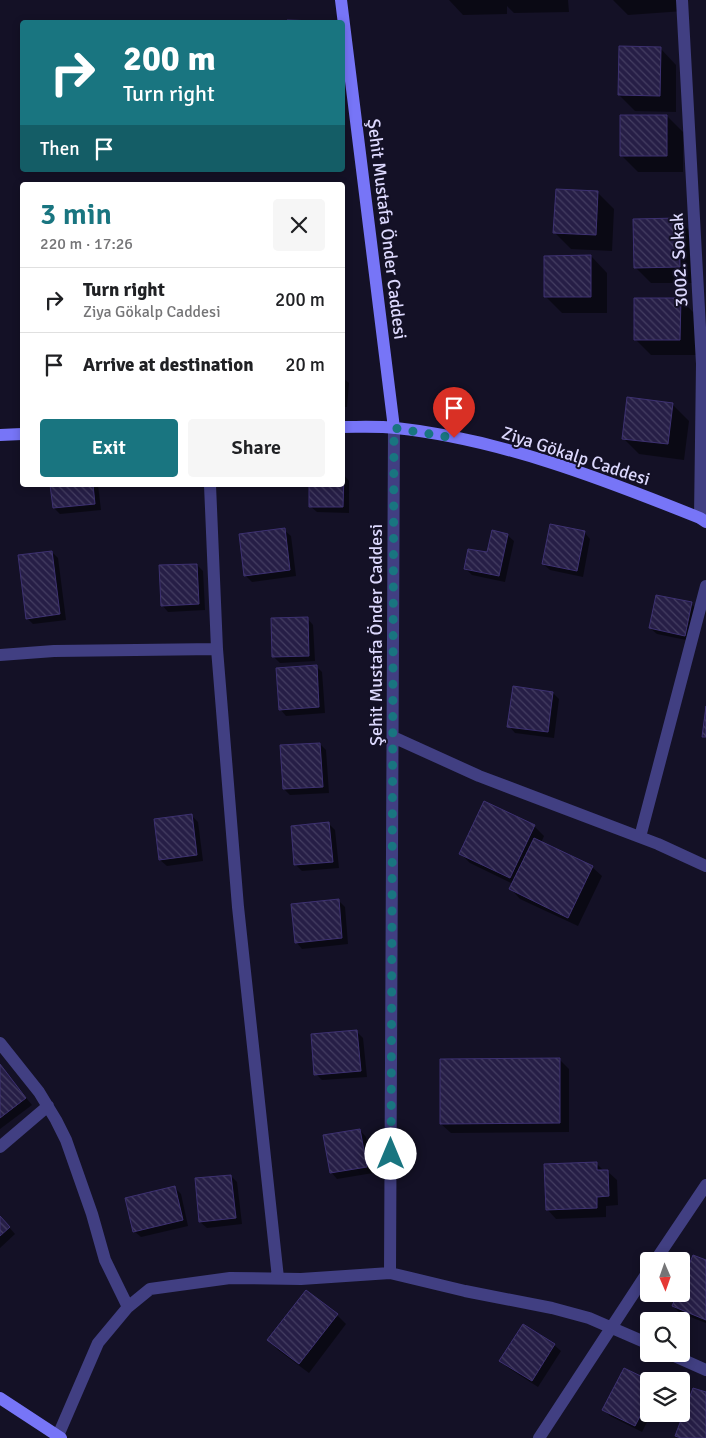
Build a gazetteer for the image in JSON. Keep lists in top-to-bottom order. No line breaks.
{"streets":{"street":["Şehit Mustafa Önder Caddesi","3002. Sokak","Ziya Gökalp Caddesi"]},"crossings":[["Şehit Mustafa Önder Caddesi","Ziya Gökalp Caddesi"],["3002. Sokak","Ziya Gökalp Caddesi"]],"north":"bottom","page":{"turn":["200 m","Turn right"],"then":"Then","heading":["3 min","220 m · 17:26"],"list":[{"name":"Turn right","note":"Ziya Gökalp Caddesi","value":"200 m"},{"name":"Arrive at destination","value":"20 m"}],"buttons":["Exit","Share"]}}
